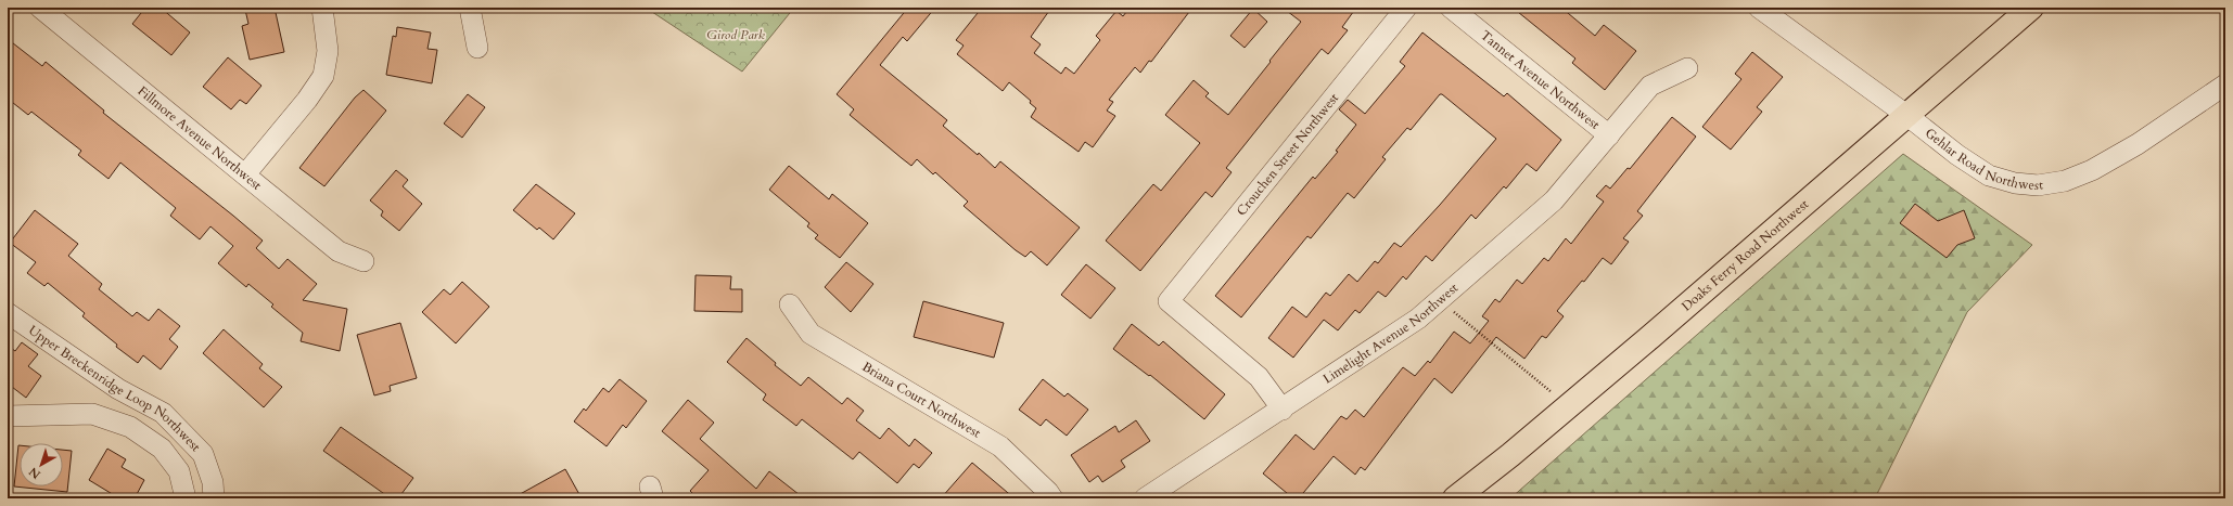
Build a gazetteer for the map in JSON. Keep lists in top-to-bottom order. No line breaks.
{"streets":{"main road":["Doaks Ferry Road Northwest"],"street":["Tannet Avenue Northwest","Fillmore Avenue Northwest","Crouchen Street Northwest","Gehlar Road Northwest","Limelight Avenue Northwest","Upper Breckenridge Loop Northwest","Briana Court Northwest"]},"crossings":[["Tannet Avenue Northwest","Limelight Avenue Northwest"],["Crouchen Street Northwest","Limelight Avenue Northwest"],["Gehlar Road Northwest","Doaks Ferry Road Northwest"]],"parks":["Girod Park"],"north":"bottom left"}
